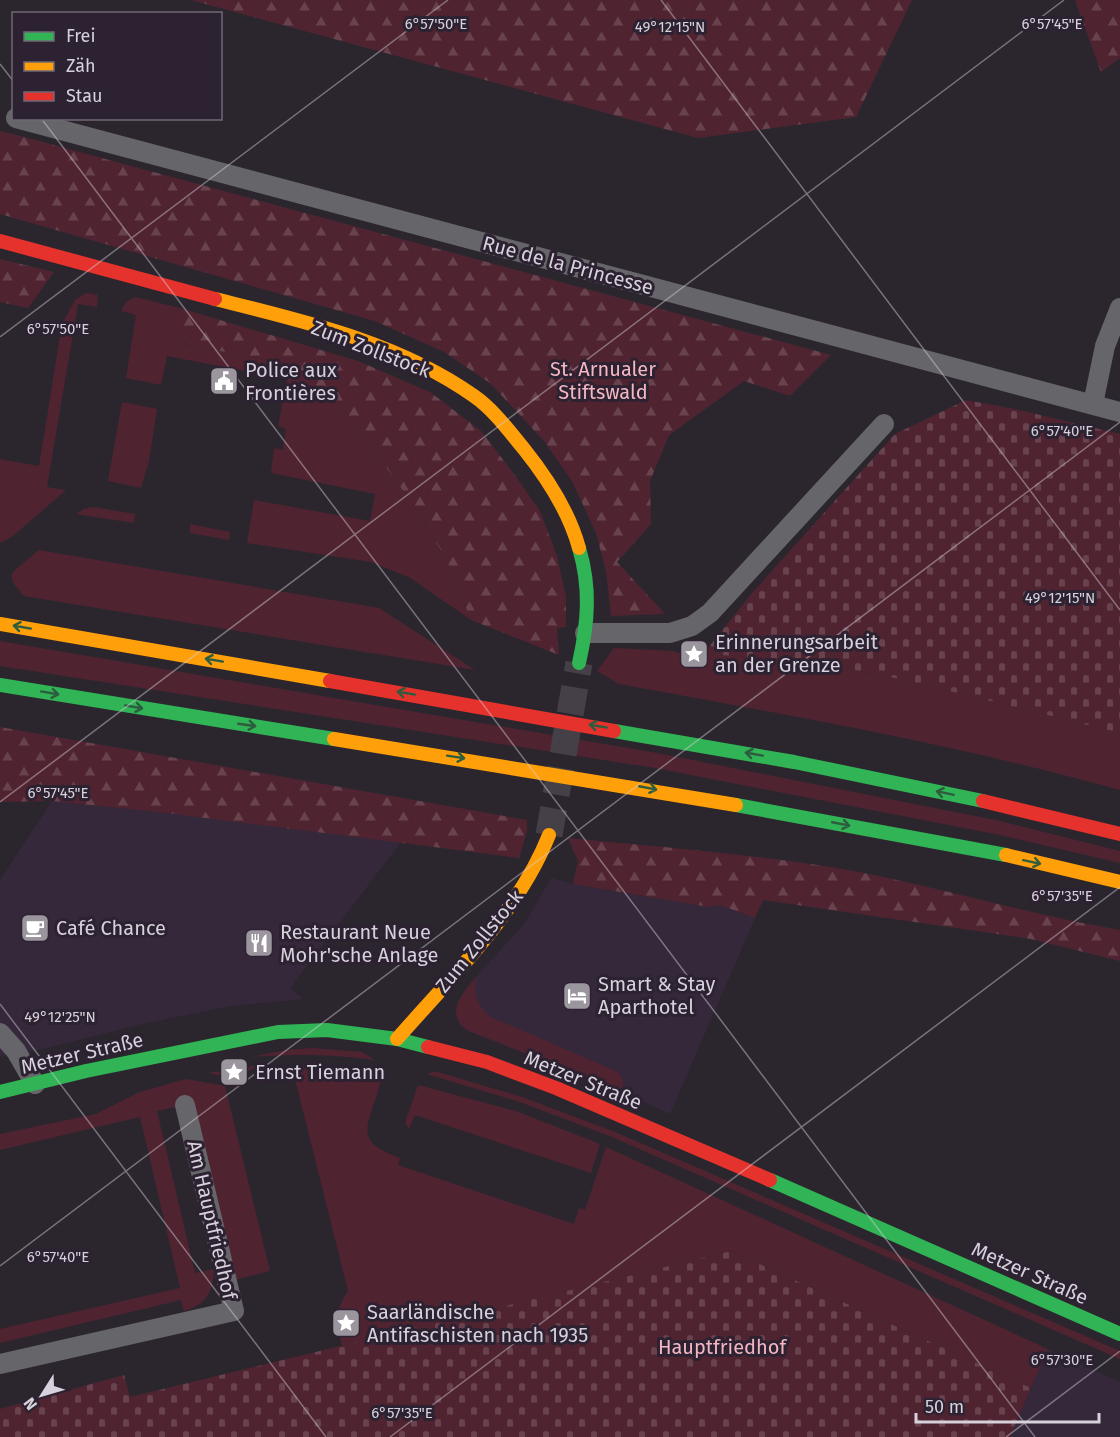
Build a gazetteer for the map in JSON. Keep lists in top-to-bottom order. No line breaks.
{"streets":{"main road":["Zum Zollstock","Metzer Straße"],"street":["Rue de la Princesse","Am Hauptfriedhof"]},"crossings":[["Zum Zollstock","Metzer Straße"]],"parks":["St. Arnualer Stiftswald","Hauptfriedhof"],"places":{"public building":["Police aux Frontières"],"place":["Erinnerungsarbeit an der Grenze","Ernst Tiemann","Saarländische Antifaschisten nach 1935"],"cafe":["Café Chance"],"restaurant":["Restaurant Neue Mohr'sche Anlage"],"hotel":["Smart & Stay Aparthotel"]},"legend":["Frei","Zäh","Stau"],"scale_bar":"50 m","north":"bottom left","coordinates":["6°57'50\"E","6°57'45\"E","49°12'15\"N","6°57'40\"E","6°57'35\"E","49°12'25\"N","6°57'30\"E"]}
